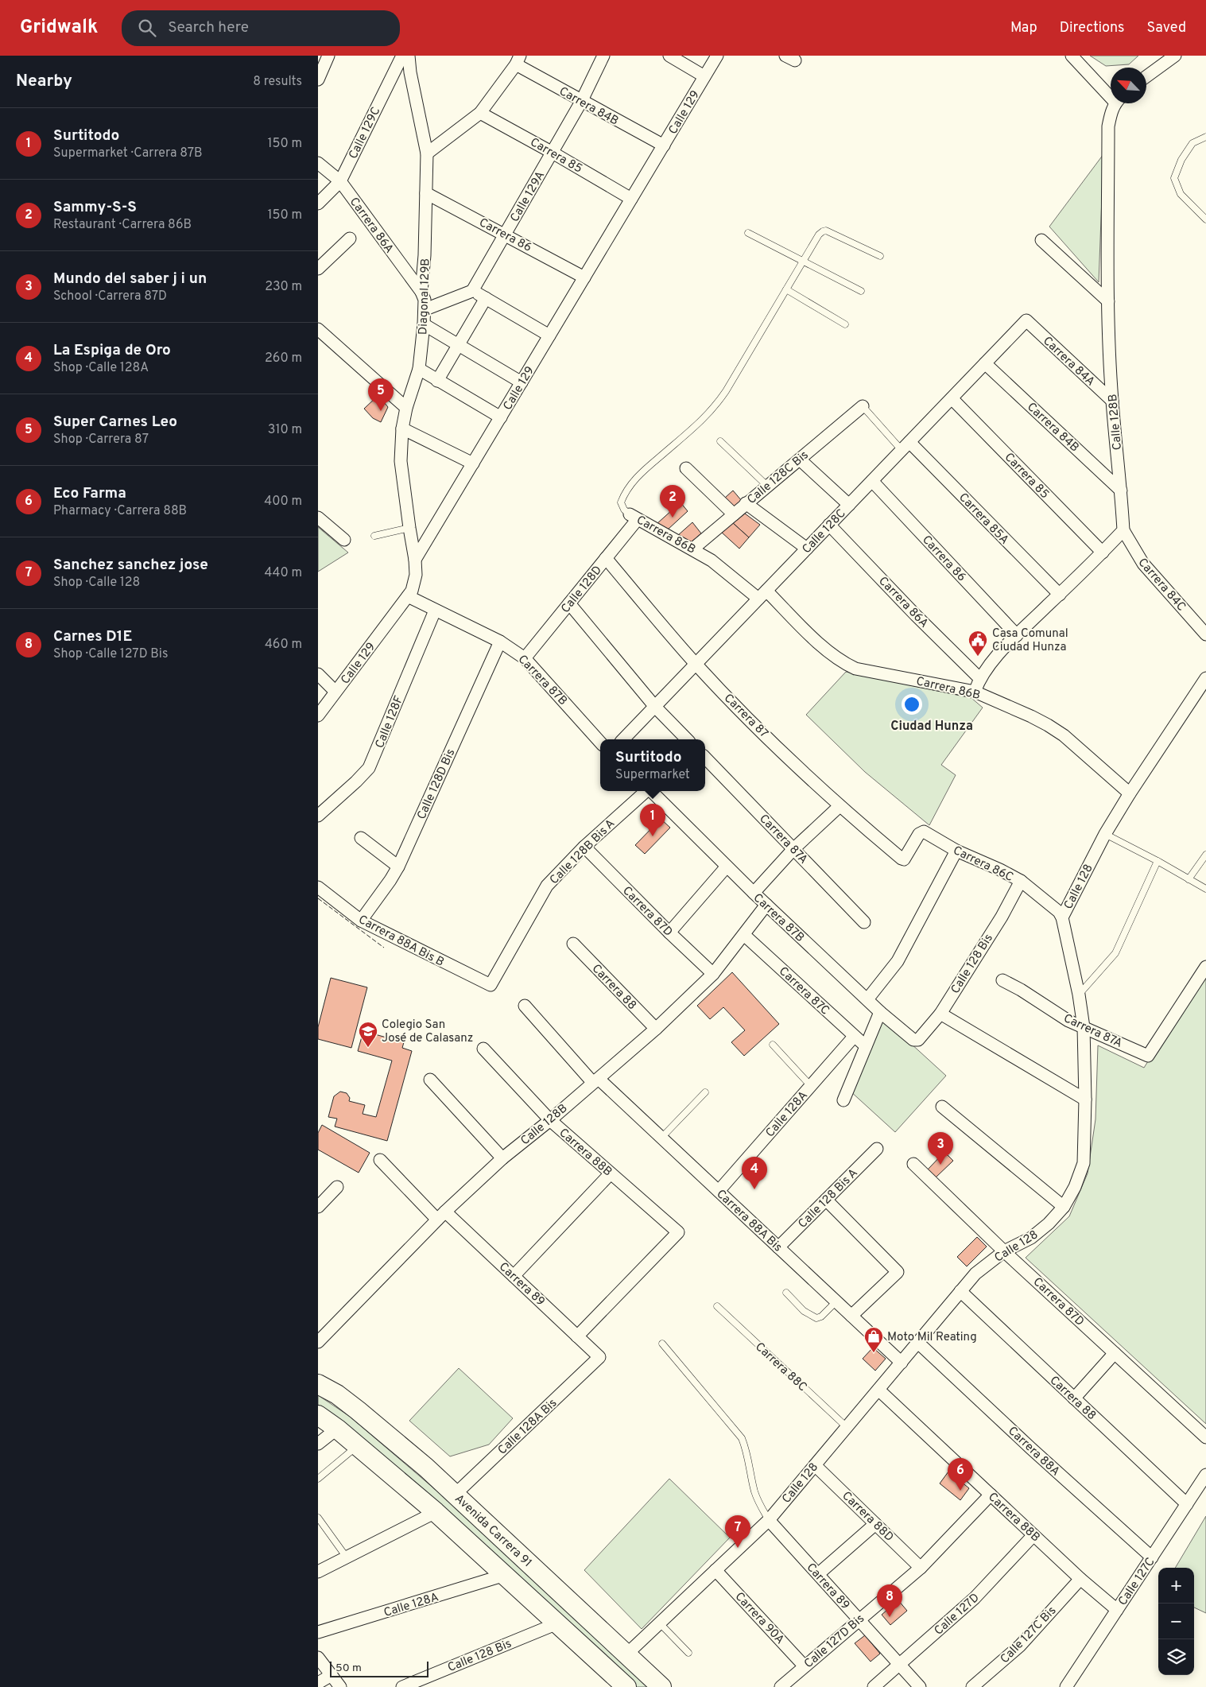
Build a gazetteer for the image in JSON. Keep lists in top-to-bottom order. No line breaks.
{"streets":{"main road":["Avenida Carrera 91"],"street":["Carrera 84B","Calle 129","Calle 129C","Carrera 85","Calle 129A","Carrera 86A","Carrera 86","Diagonal 129B","Carrera 84A","Calle 128B","Calle 128C Bis","Carrera 85A","Calle 128C","Carrera 86B","Carrera 84C","Calle 128D","Carrera 87B","Carrera 87","Calle 128F","Calle 128D Bis","Carrera 87A","Calle 128B Bis A","Carrera 86C","Calle 128","Carrera 87D","Carrera 88A Bis B","Calle 128 Bis","Carrera 88","Carrera 87C","Calle 128A","Carrera 88B","Calle 128 Bis A","Carrera 88A Bis","Carrera 89","Calle 128A Bis","Carrera 88A","Carrera 88D","Calle 127C","Calle 127D","Carrera 90A","Calle 127C Bis","Calle 127D Bis"],"lane":["Carrera 88C"]},"crossings":[["Carrera 84B","Calle 129"],["Carrera 84B","Calle 129A"],["Carrera 84B","Calle 128B"],["Carrera 84B","Calle 128C"],["Calle 129","Carrera 85"],["Calle 129","Carrera 86"],["Calle 129","Diagonal 129B"],["Calle 129","Carrera 87B"],["Calle 129C","Carrera 86A"],["Carrera 85","Calle 129A"],["Carrera 85","Calle 128C"],["Calle 129A","Carrera 86"],["Carrera 86A","Diagonal 129B"],["Carrera 86A","Calle 128C"],["Carrera 86","Diagonal 129B"],["Carrera 86","Calle 128C"],["Carrera 84A","Calle 128B"],["Carrera 84A","Calle 128C"],["Calle 128B","Carrera 84C"],["Calle 128B","Carrera 87B"],["Calle 128B","Carrera 87D"],["Calle 128B","Carrera 88"],["Calle 128B","Carrera 87C"],["Calle 128B","Carrera 88B"],["Calle 128B","Carrera 88A Bis"],["Calle 128B","Carrera 89"],["Calle 128C Bis","Carrera 86B"],["Carrera 85A","Calle 128C"],["Calle 128C","Carrera 86B"],["Calle 128C","Carrera 87"],["Carrera 86B","Calle 128D"],["Carrera 86B","Calle 128"],["Calle 128D","Carrera 87B"],["Calle 128D","Carrera 87"],["Carrera 87B","Calle 128F"],["Carrera 87B","Calle 128D Bis"],["Carrera 87B","Calle 128 Bis"],["Carrera 87","Carrera 86C"],["Calle 128D Bis","Carrera 88A Bis B"],["Carrera 87A","Calle 128"],["Calle 128B Bis A","Carrera 87D"],["Calle 128B Bis A","Carrera 88A Bis B"],["Carrera 86C","Calle 128"],["Carrera 86C","Calle 128 Bis"],["Calle 128","Carrera 87D"],["Calle 128","Carrera 88"],["Calle 128","Carrera 88B"],["Calle 128","Carrera 88A Bis"],["Calle 128","Carrera 89"],["Calle 128","Carrera 88C"],["Calle 128","Carrera 88A"],["Calle 128","Carrera 88D"],["Calle 128","Avenida Carrera 91"],["Calle 128","Carrera 90A"],["Carrera 88","Calle 127C"],["Carrera 87C","Calle 128A"],["Calle 128A","Carrera 88A Bis"],["Carrera 88B","Carrera 89"],["Carrera 88B","Calle 127C"],["Carrera 88B","Calle 127D"],["Carrera 88B","Calle 127C Bis"],["Carrera 88B","Calle 127D Bis"],["Calle 128 Bis A","Carrera 88A Bis"],["Carrera 89","Calle 128A Bis"],["Carrera 89","Calle 127D"],["Carrera 89","Calle 127D Bis"],["Calle 128A Bis","Avenida Carrera 91"],["Carrera 88A","Calle 127C"],["Carrera 88D","Calle 127D Bis"],["Carrera 90A","Calle 127D Bis"]],"districts":["Ciudad Hunza"],"places":{"public building":["Casa Comunal Ciudad Hunza"],"school or university":["Colegio San José de Calasanz"],"shop":["Moto Mil Reating"]},"scale_bar":"50 m","north":"top left","page":{"header":"Gridwalk","search":"Search here","nav":["Map","Directions","Saved"],"heading":["Nearby","8 results"],"list":[{"mark":"1","name":"Surtitodo","note":"Supermarket · Carrera 87B","value":"150 m"},{"mark":"2","name":"Sammy-S-S","note":"Restaurant · Carrera 86B","value":"150 m"},{"mark":"3","name":"Mundo del saber j i un","note":"School · Carrera 87D","value":"230 m"},{"mark":"4","name":"La Espiga de Oro","note":"Shop · Calle 128A","value":"260 m"},{"mark":"5","name":"Super Carnes Leo","note":"Shop · Carrera 87","value":"310 m"},{"mark":"6","name":"Eco Farma","note":"Pharmacy · Carrera 88B","value":"400 m"},{"mark":"7","name":"Sanchez sanchez jose","note":"Shop · Calle 128","value":"440 m"},{"mark":"8","name":"Carnes D1E","note":"Shop · Calle 127D Bis","value":"460 m"}],"pins":["5","2","1","3","4","6","7","8"],"popup":["Surtitodo","Supermarket"],"map_buttons":["+","−"],"scale":"50 m"}}
